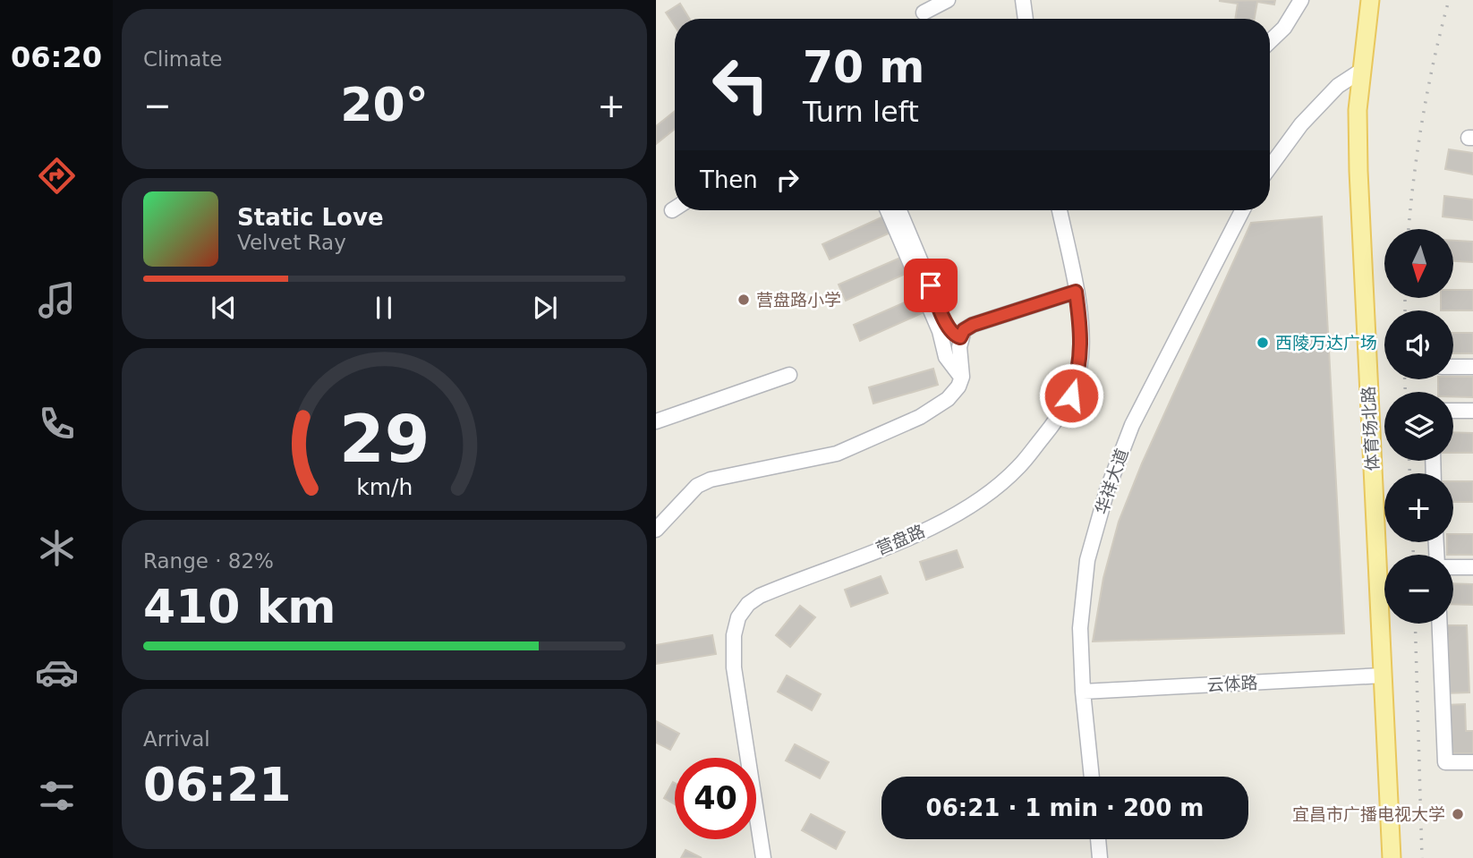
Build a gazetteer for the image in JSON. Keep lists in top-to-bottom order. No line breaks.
{"streets":{"main road":["体育场北路"],"street":["华祥大道","营盘路","云体路"]},"crossings":[["体育场北路","云体路"],["华祥大道","云体路"]],"places":["营盘路小学","西陵万达广场","宜昌市广播电视大学"],"north":"bottom","page":{"tabs":"06:20","tile":["Climate",["Range · 82%","410 km"],["Arrival","06:21"]],"turn":["70 m","Turn left"],"heat":["−","20°","+"],"then":"Then","song":["Static Love","Velvet Ray"],"map_buttons":["+","−"],"limit":"40","trip":"06:21 · 1 min · 200 m","gauge":["29","km/h"]}}
